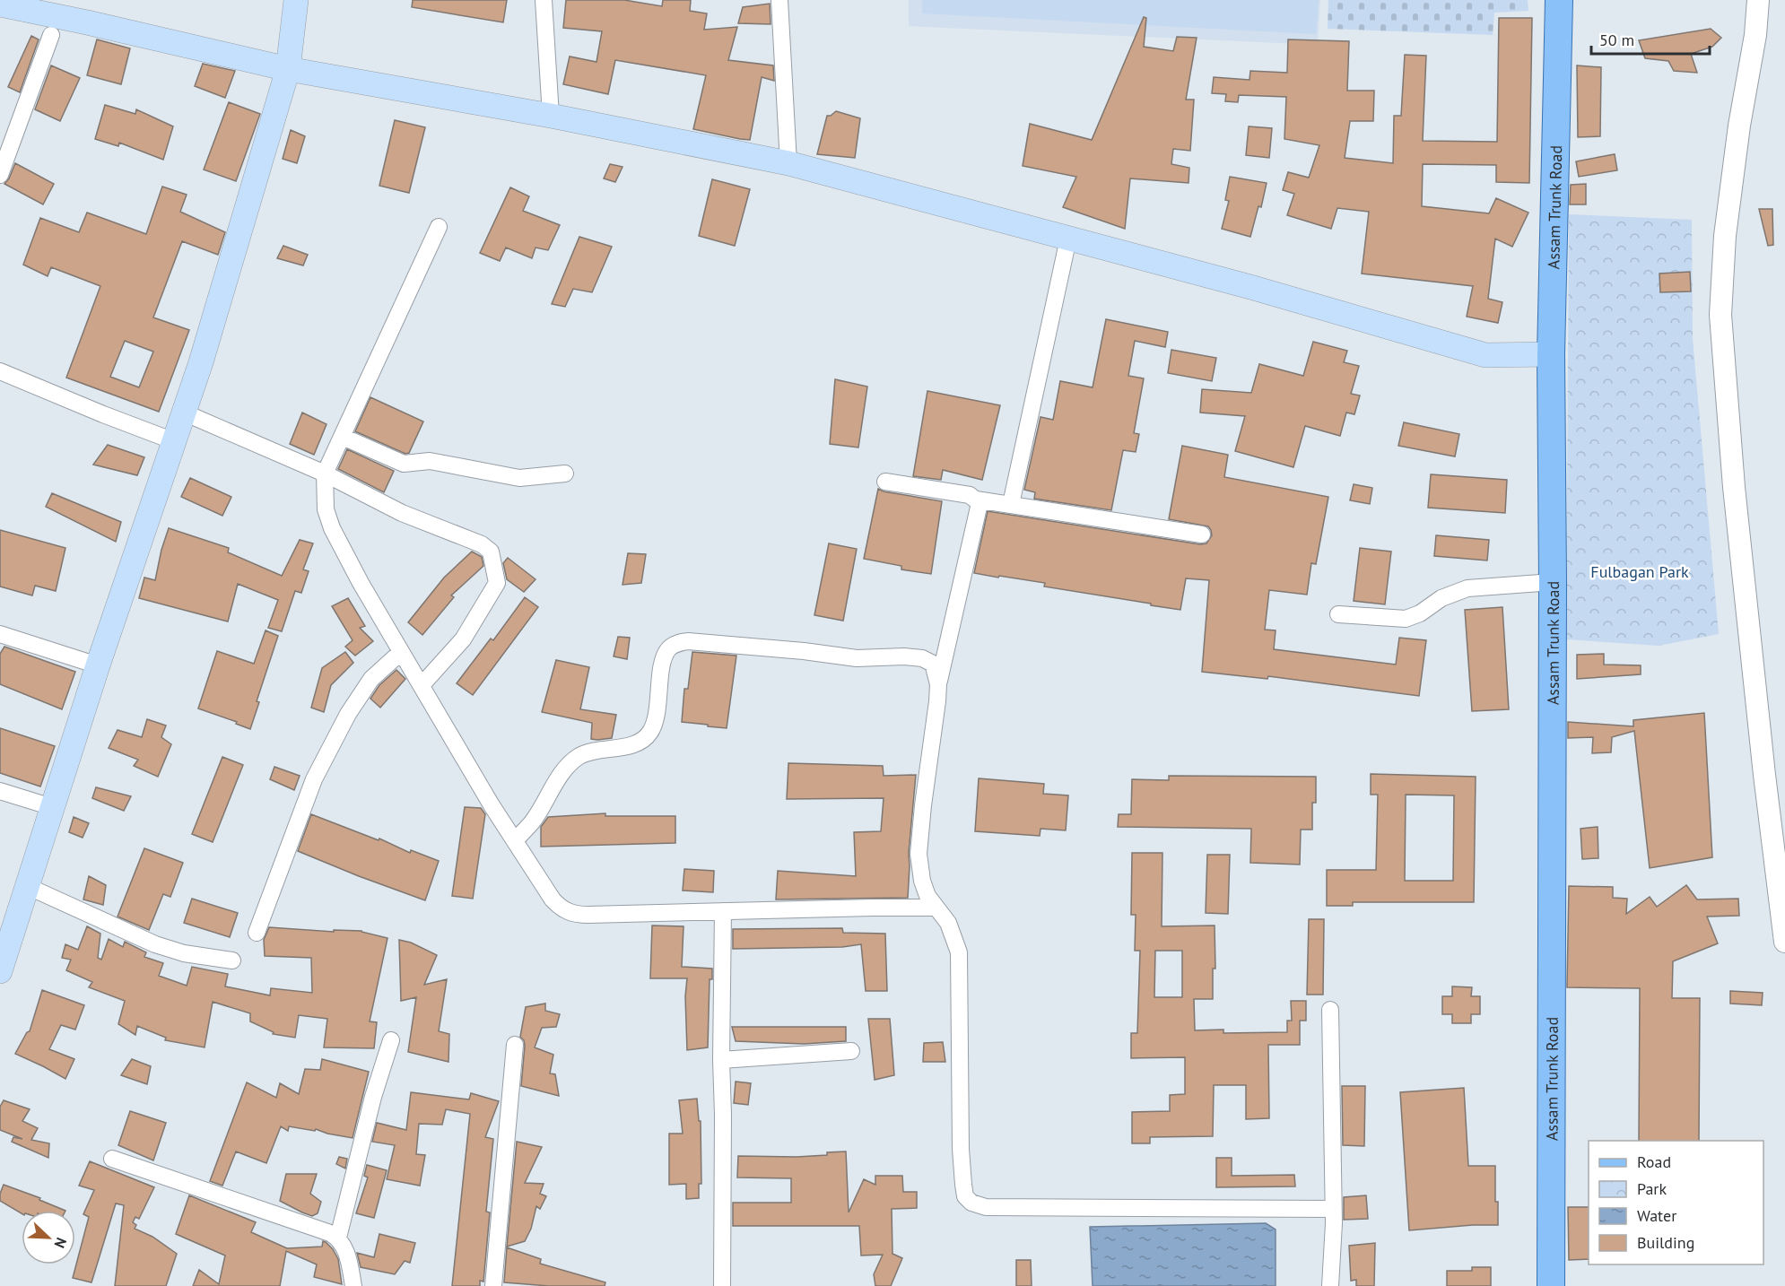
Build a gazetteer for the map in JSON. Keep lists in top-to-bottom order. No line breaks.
{"streets":{"main road":["Assam Trunk Road"]},"parks":["Fulbagan Park"],"legend":["Road","Park","Water","Building"],"scale_bar":"50 m","north":"bottom right"}
